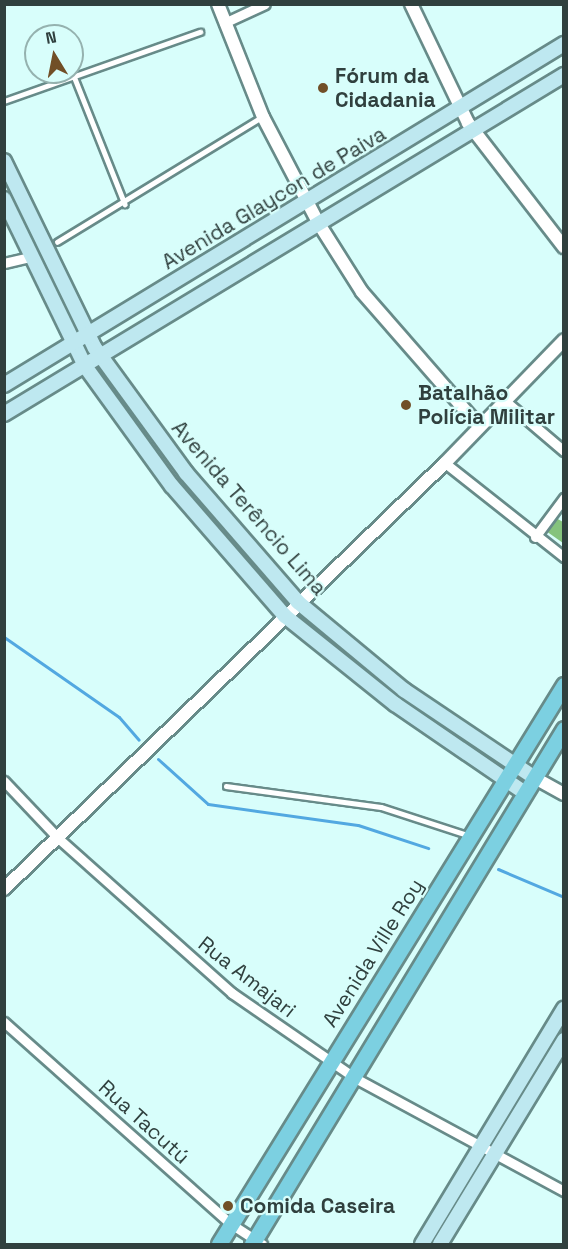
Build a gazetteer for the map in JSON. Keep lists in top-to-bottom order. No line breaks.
{"streets":{"main road":["Avenida Glaycon de Paiva","Avenida Terêncio Lima","Avenida Ville Roy"],"street":["Rua Amajari","Rua Tacutú"]},"crossings":[["Avenida Glaycon de Paiva","Avenida Terêncio Lima"],["Avenida Terêncio Lima","Avenida Ville Roy"],["Avenida Ville Roy","Rua Amajari"],["Avenida Ville Roy","Rua Tacutú"]],"places":["Fórum da Cidadania","Batalhão Polícia Militar","Comida Caseira"],"north":"top"}
